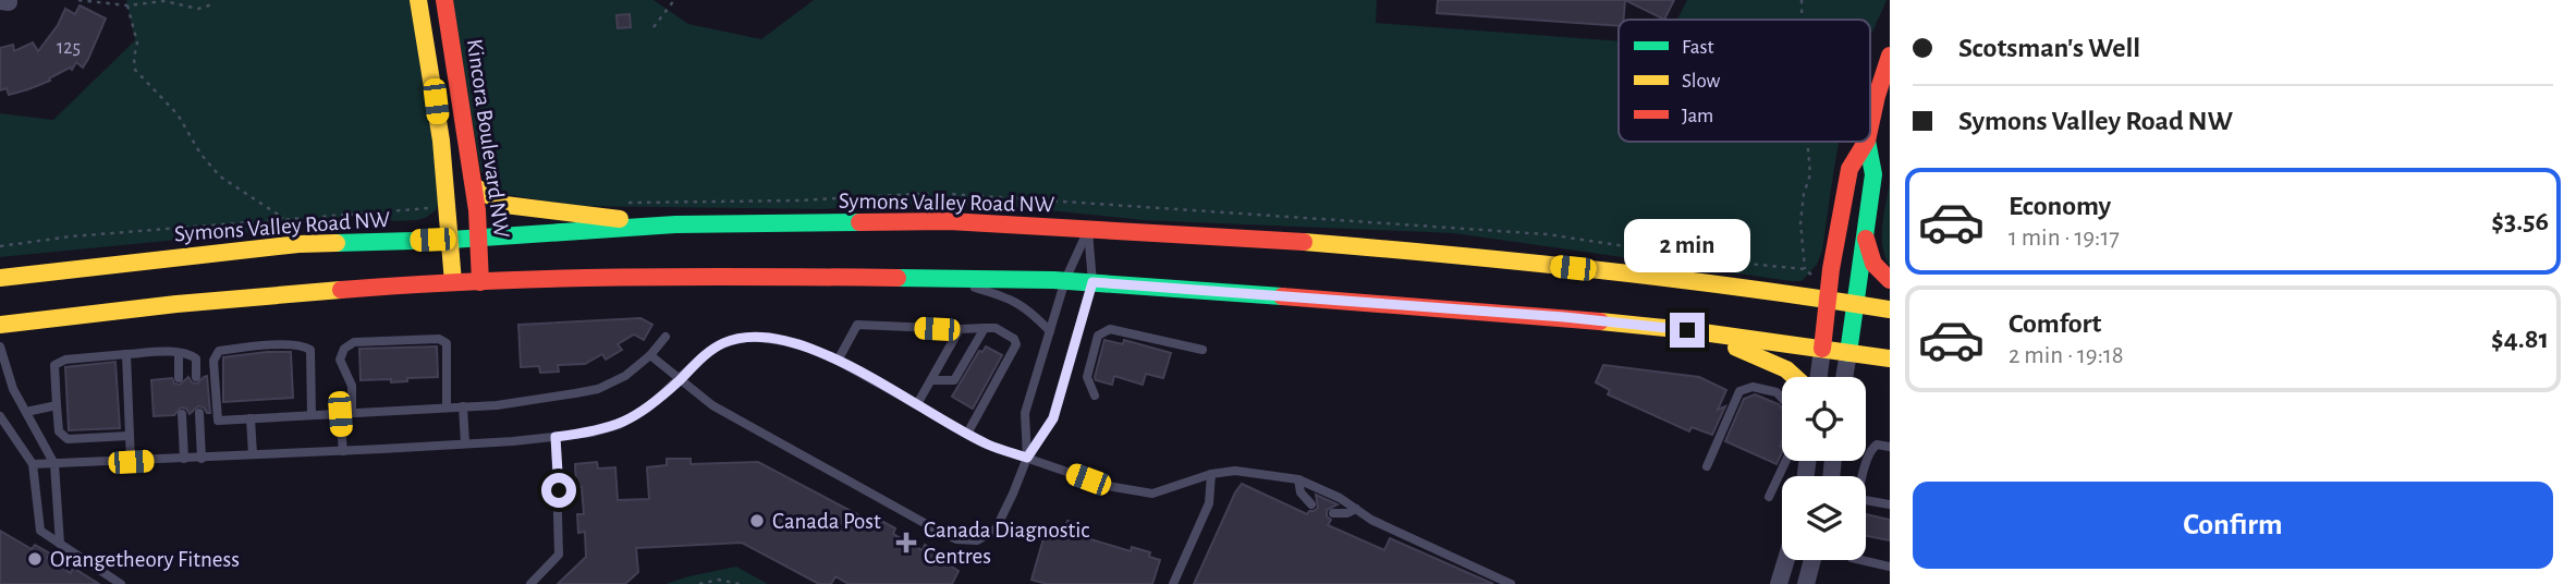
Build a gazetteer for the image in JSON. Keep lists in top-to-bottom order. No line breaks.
{"streets":{"main road":["Kincora Boulevard NW","Symons Valley Road NW"]},"crossings":[["Kincora Boulevard NW","Symons Valley Road NW"]],"places":{"other":["Canada Post","Orangetheory Fitness"],"health":["Canada Diagnostic Centres"]},"house_numbers":["125"],"legend":["Fast","Slow","Jam"],"page":{"banner":["Scotsman's Well","Symons Valley Road NW"],"list":[{"name":"Economy","note":"1 min · 19:17","value":"$3.56"},{"name":"Comfort","note":"2 min · 19:18","value":"$4.81"}],"bubble":"2 min","buttons":"Confirm"}}
